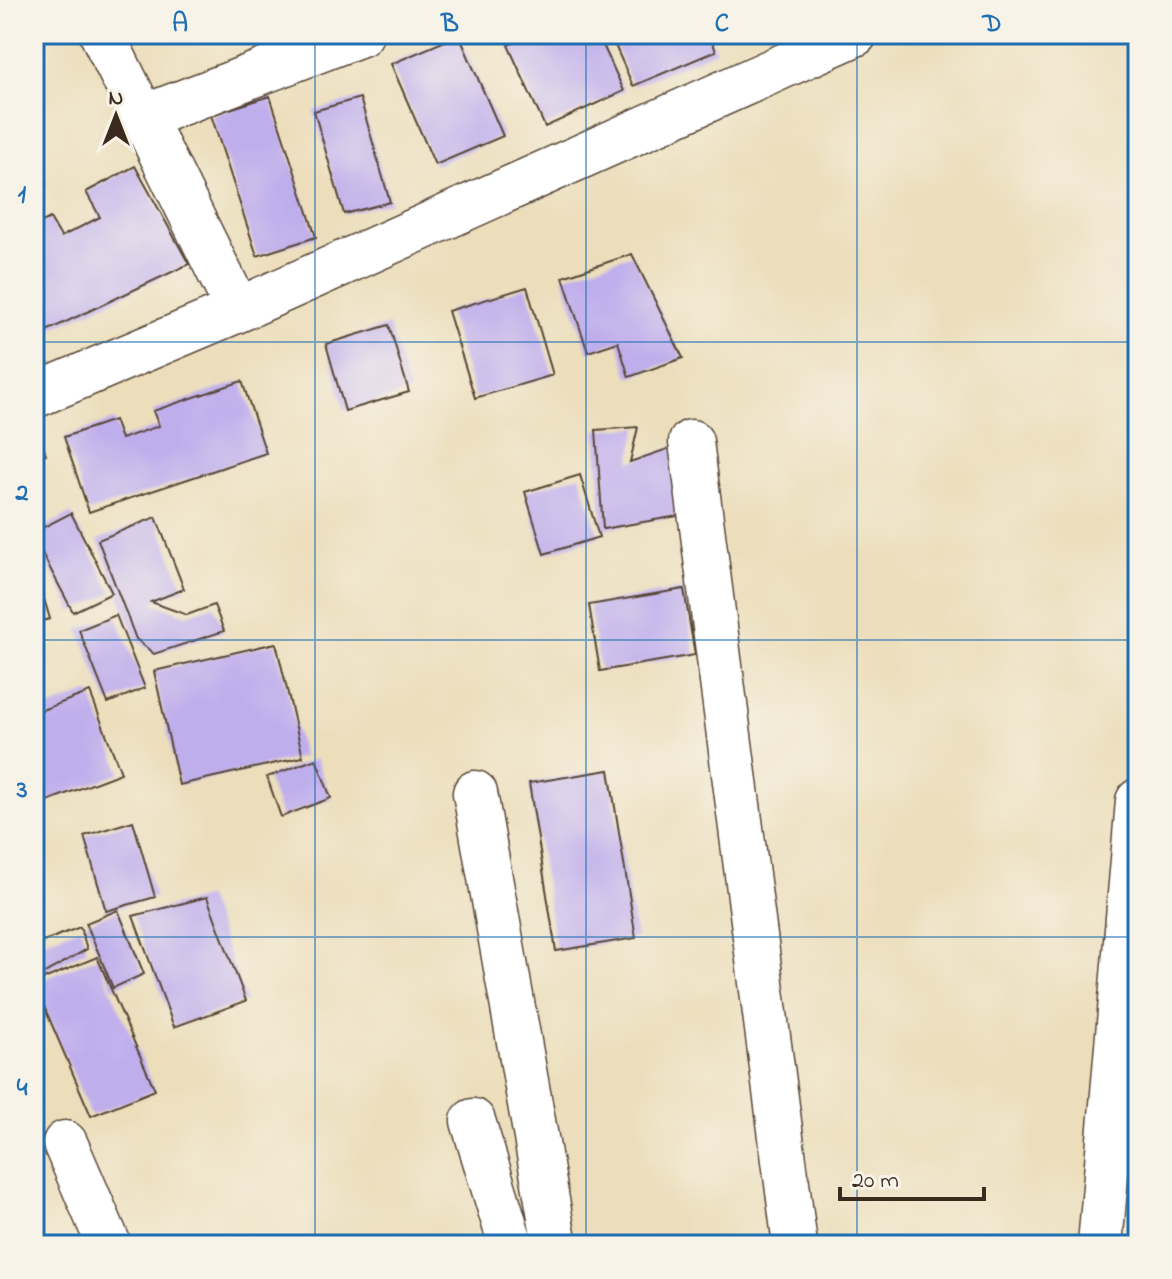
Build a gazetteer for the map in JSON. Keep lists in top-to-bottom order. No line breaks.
{"scale_bar":"20 m","north":"top","grid":{"columns":["A","B","C","D"],"rows":["1","2","3","4"]}}
